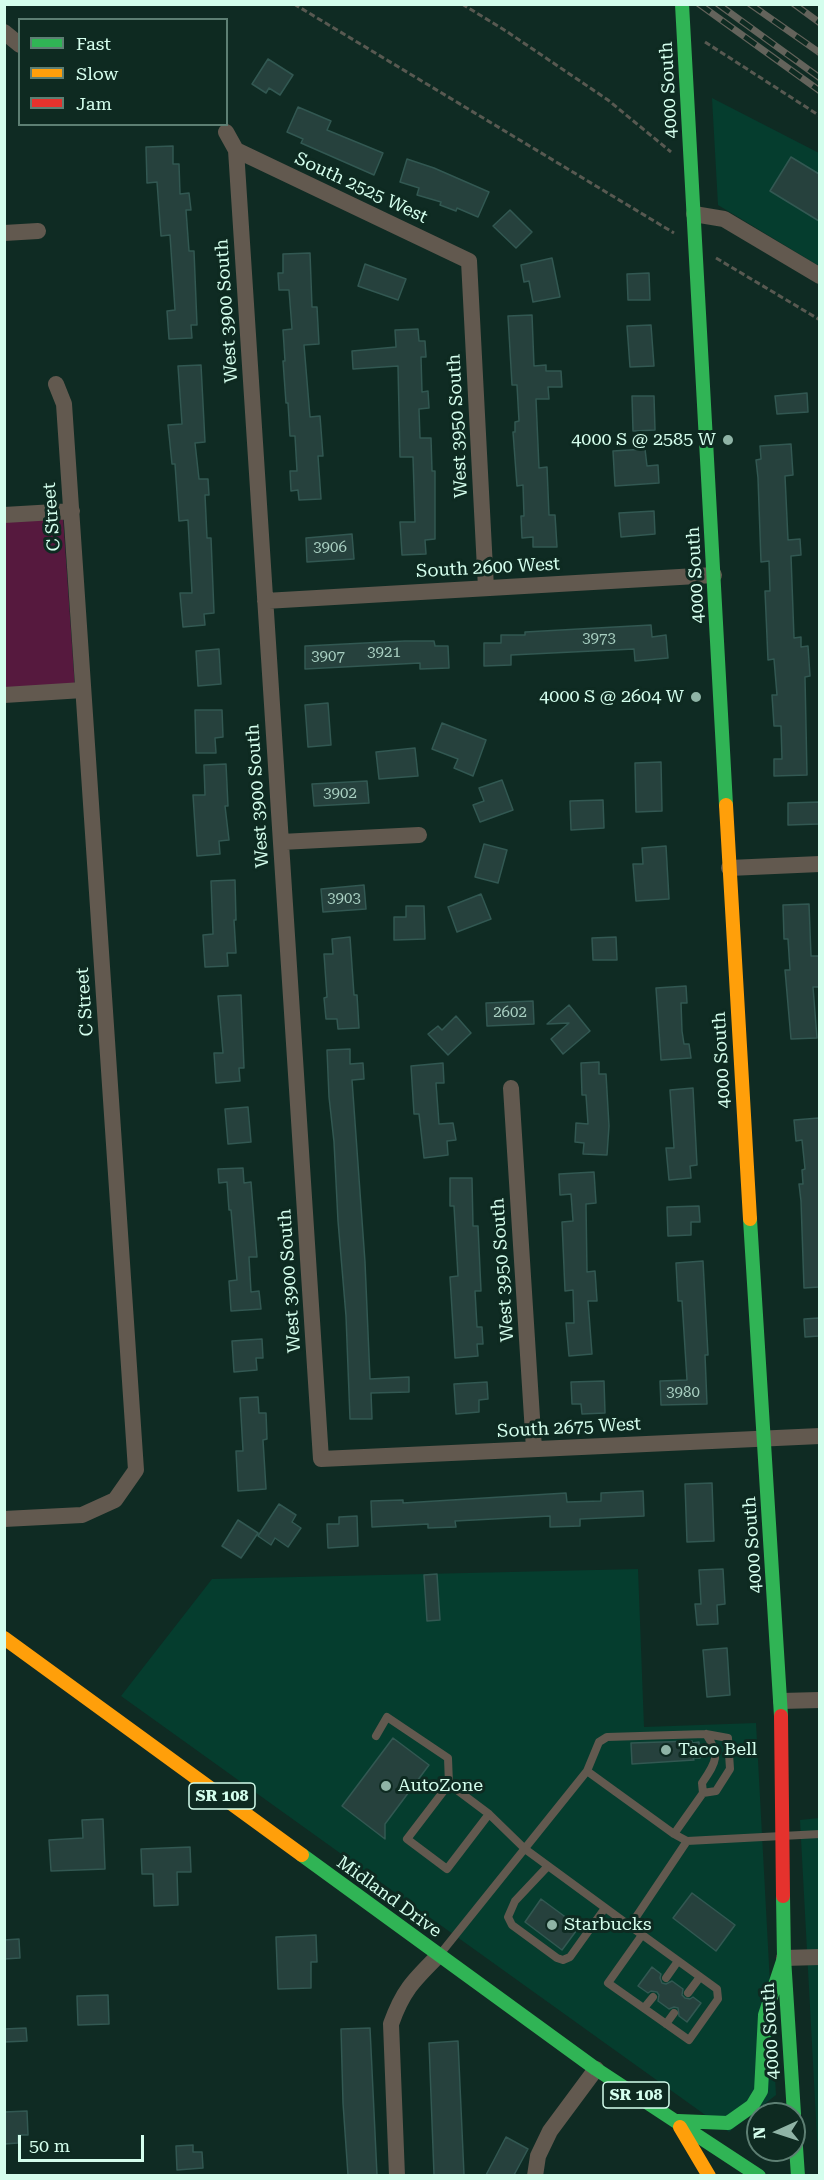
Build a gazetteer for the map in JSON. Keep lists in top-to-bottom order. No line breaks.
{"streets":{"street":["4000 South","South 2525 West","West 3900 South","West 3950 South","C Street","South 2600 West","South 2675 West","SR 108","Midland Drive"]},"crossings":[["4000 South","South 2600 West"],["4000 South","South 2675 West"],["South 2525 West","West 3900 South"],["South 2525 West","West 3950 South"],["West 3900 South","South 2600 West"],["West 3900 South","South 2675 West"],["West 3950 South","South 2600 West"],["West 3950 South","South 2675 West"]],"places":["4000 S @ 2585 W","4000 S @ 2604 W","Taco Bell","AutoZone","Starbucks"],"house_numbers":["3906","3973","3921","3907","3902","3903","2602","3980"],"legend":["Fast","Slow","Jam"],"scale_bar":"50 m","north":"left"}
